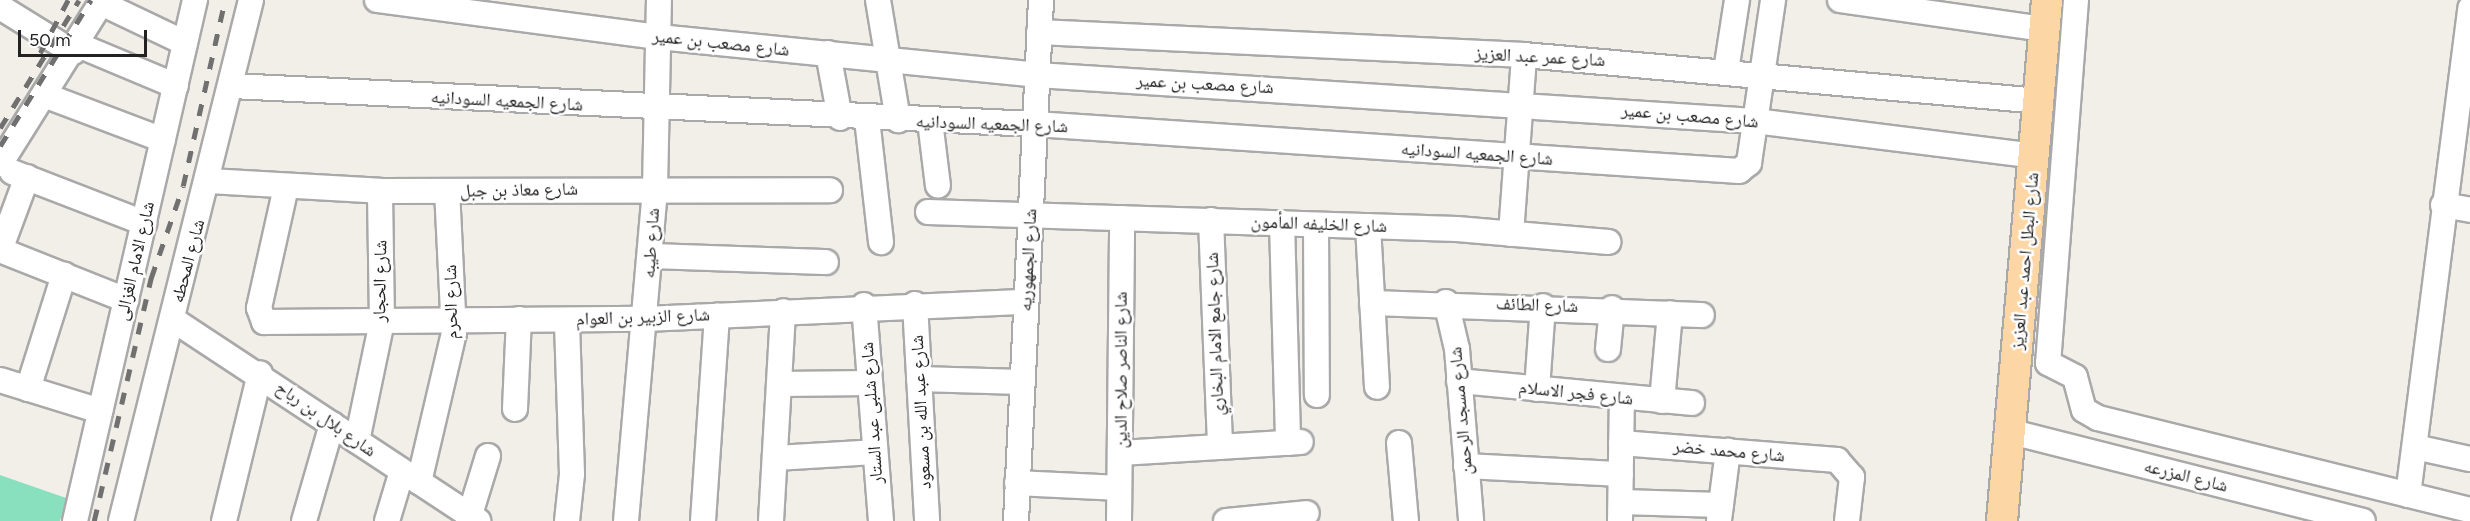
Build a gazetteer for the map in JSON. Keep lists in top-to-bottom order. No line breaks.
{"streets":{"main road":["شارع البطل احمد عبد العزيز"],"street":["شارع مصعب بن عمير","شارع عمر عبد العزيز","شارع الجمعيه السودانيه","شارع معاذ بن جبل","شارع الخليفه المأمون","شارع طيبه","شارع الجمهوريه","شارع الامام الغزالى","شارع المحطه","شارع الحجار","شارع الحرم","شارع الطائف","شارع الزبير بن العوام","شارع جامع الامام البخاري","شارع الناصر صلاح الدين","شارع فجر الاسلام","شارع مسجد الرحمن","شارع عبد الله بن مسعود","شارع شلبى عبد الستار","شارع بلال بن رباح","شارع محمد خضر","شارع المزرعه"]},"crossings":[["شارع مصعب بن عمير","شارع الجمعيه السودانيه"],["شارع مصعب بن عمير","شارع طيبه"],["شارع مصعب بن عمير","شارع الجمهوريه"],["شارع مصعب بن عمير","شارع البطل احمد عبد العزيز"],["شارع عمر عبد العزيز","شارع الجمهوريه"],["شارع عمر عبد العزيز","شارع البطل احمد عبد العزيز"],["شارع الجمعيه السودانيه","شارع طيبه"],["شارع الجمعيه السودانيه","شارع الجمهوريه"],["شارع الجمعيه السودانيه","شارع المحطه"],["شارع معاذ بن جبل","شارع طيبه"],["شارع معاذ بن جبل","شارع المحطه"],["شارع معاذ بن جبل","شارع الحجار"],["شارع معاذ بن جبل","شارع الحرم"],["شارع معاذ بن جبل","شارع الزبير بن العوام"],["شارع الخليفه المأمون","شارع الجمهوريه"],["شارع الخليفه المأمون","شارع جامع الامام البخاري"],["شارع الخليفه المأمون","شارع الناصر صلاح الدين"],["شارع طيبه","شارع الزبير بن العوام"],["شارع الجمهوريه","شارع الزبير بن العوام"],["شارع المحطه","شارع بلال بن رباح"],["شارع البطل احمد عبد العزيز","شارع المزرعه"],["شارع الحجار","شارع الزبير بن العوام"],["شارع الحجار","شارع بلال بن رباح"],["شارع الحرم","شارع الزبير بن العوام"],["شارع الحرم","شارع بلال بن رباح"],["شارع الطائف","شارع مسجد الرحمن"],["شارع الزبير بن العوام","شارع عبد الله بن مسعود"],["شارع الزبير بن العوام","شارع شلبى عبد الستار"],["شارع فجر الاسلام","شارع مسجد الرحمن"]],"scale_bar":"50 m"}
